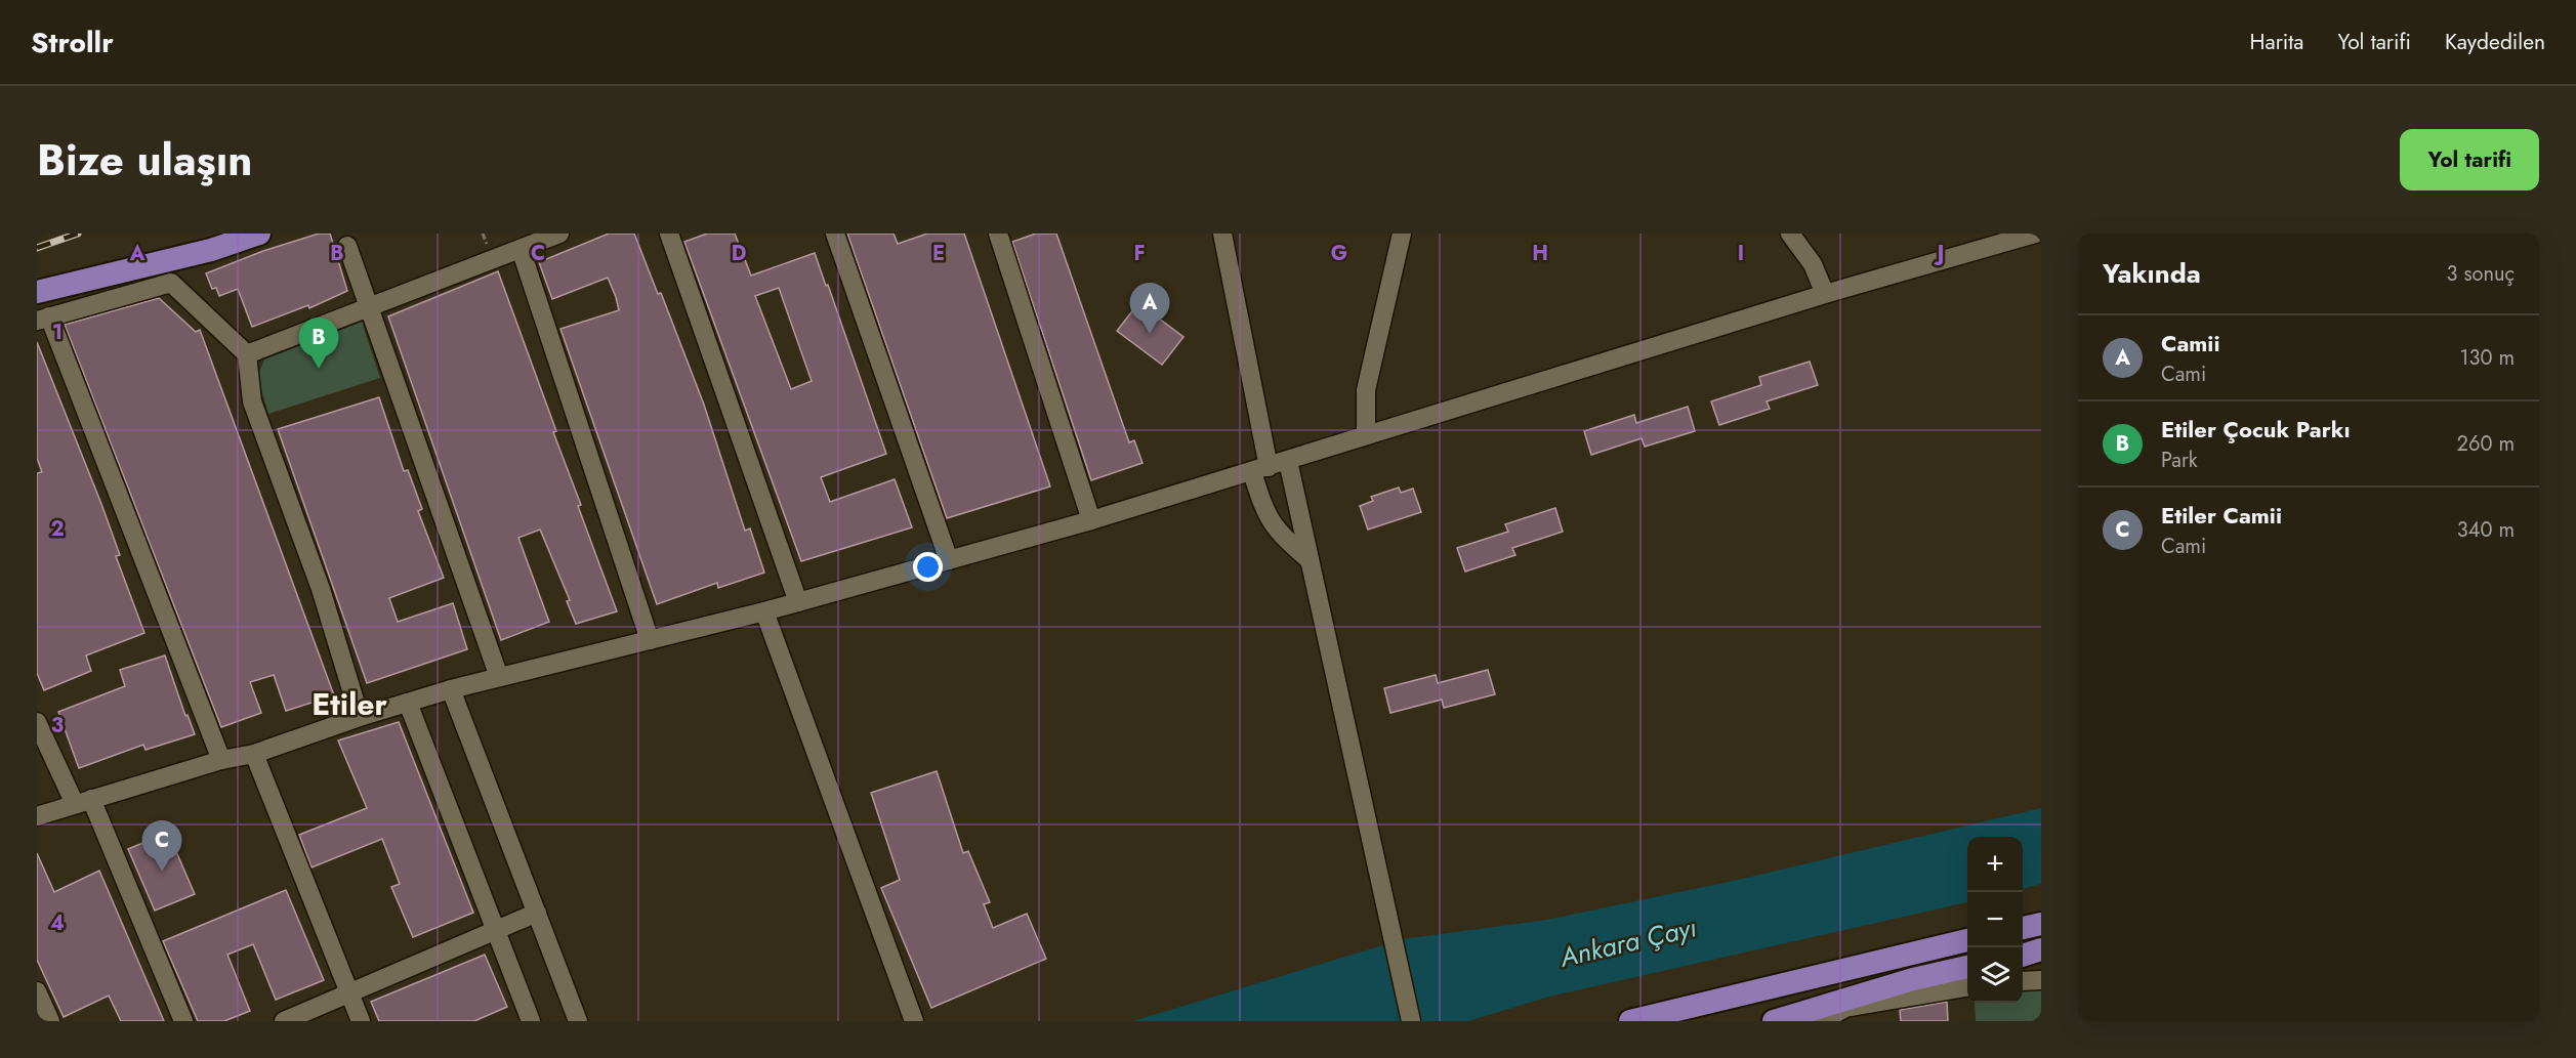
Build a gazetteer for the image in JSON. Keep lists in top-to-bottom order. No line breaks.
{"districts":["Etiler"],"water":["Ankara Çayı"],"page":{"header":"Strollr","nav":["Harita","Yol tarifi","Kaydedilen"],"title":"Bize ulaşın","buttons":"Yol tarifi","heading":["Yakında","3 sonuç"],"pins":["A","B","C"],"list":[{"mark":"A","name":"Camii","note":"Cami","value":"130 m"},{"mark":"B","name":"Etiler Çocuk Parkı","note":"Park","value":"260 m"},{"mark":"C","name":"Etiler Camii","note":"Cami","value":"340 m"}],"map_buttons":["+","−"]},"grid":{"columns":["A","B","C","D","E","F","G","H","I","J"],"rows":["1","2","3","4"]}}
